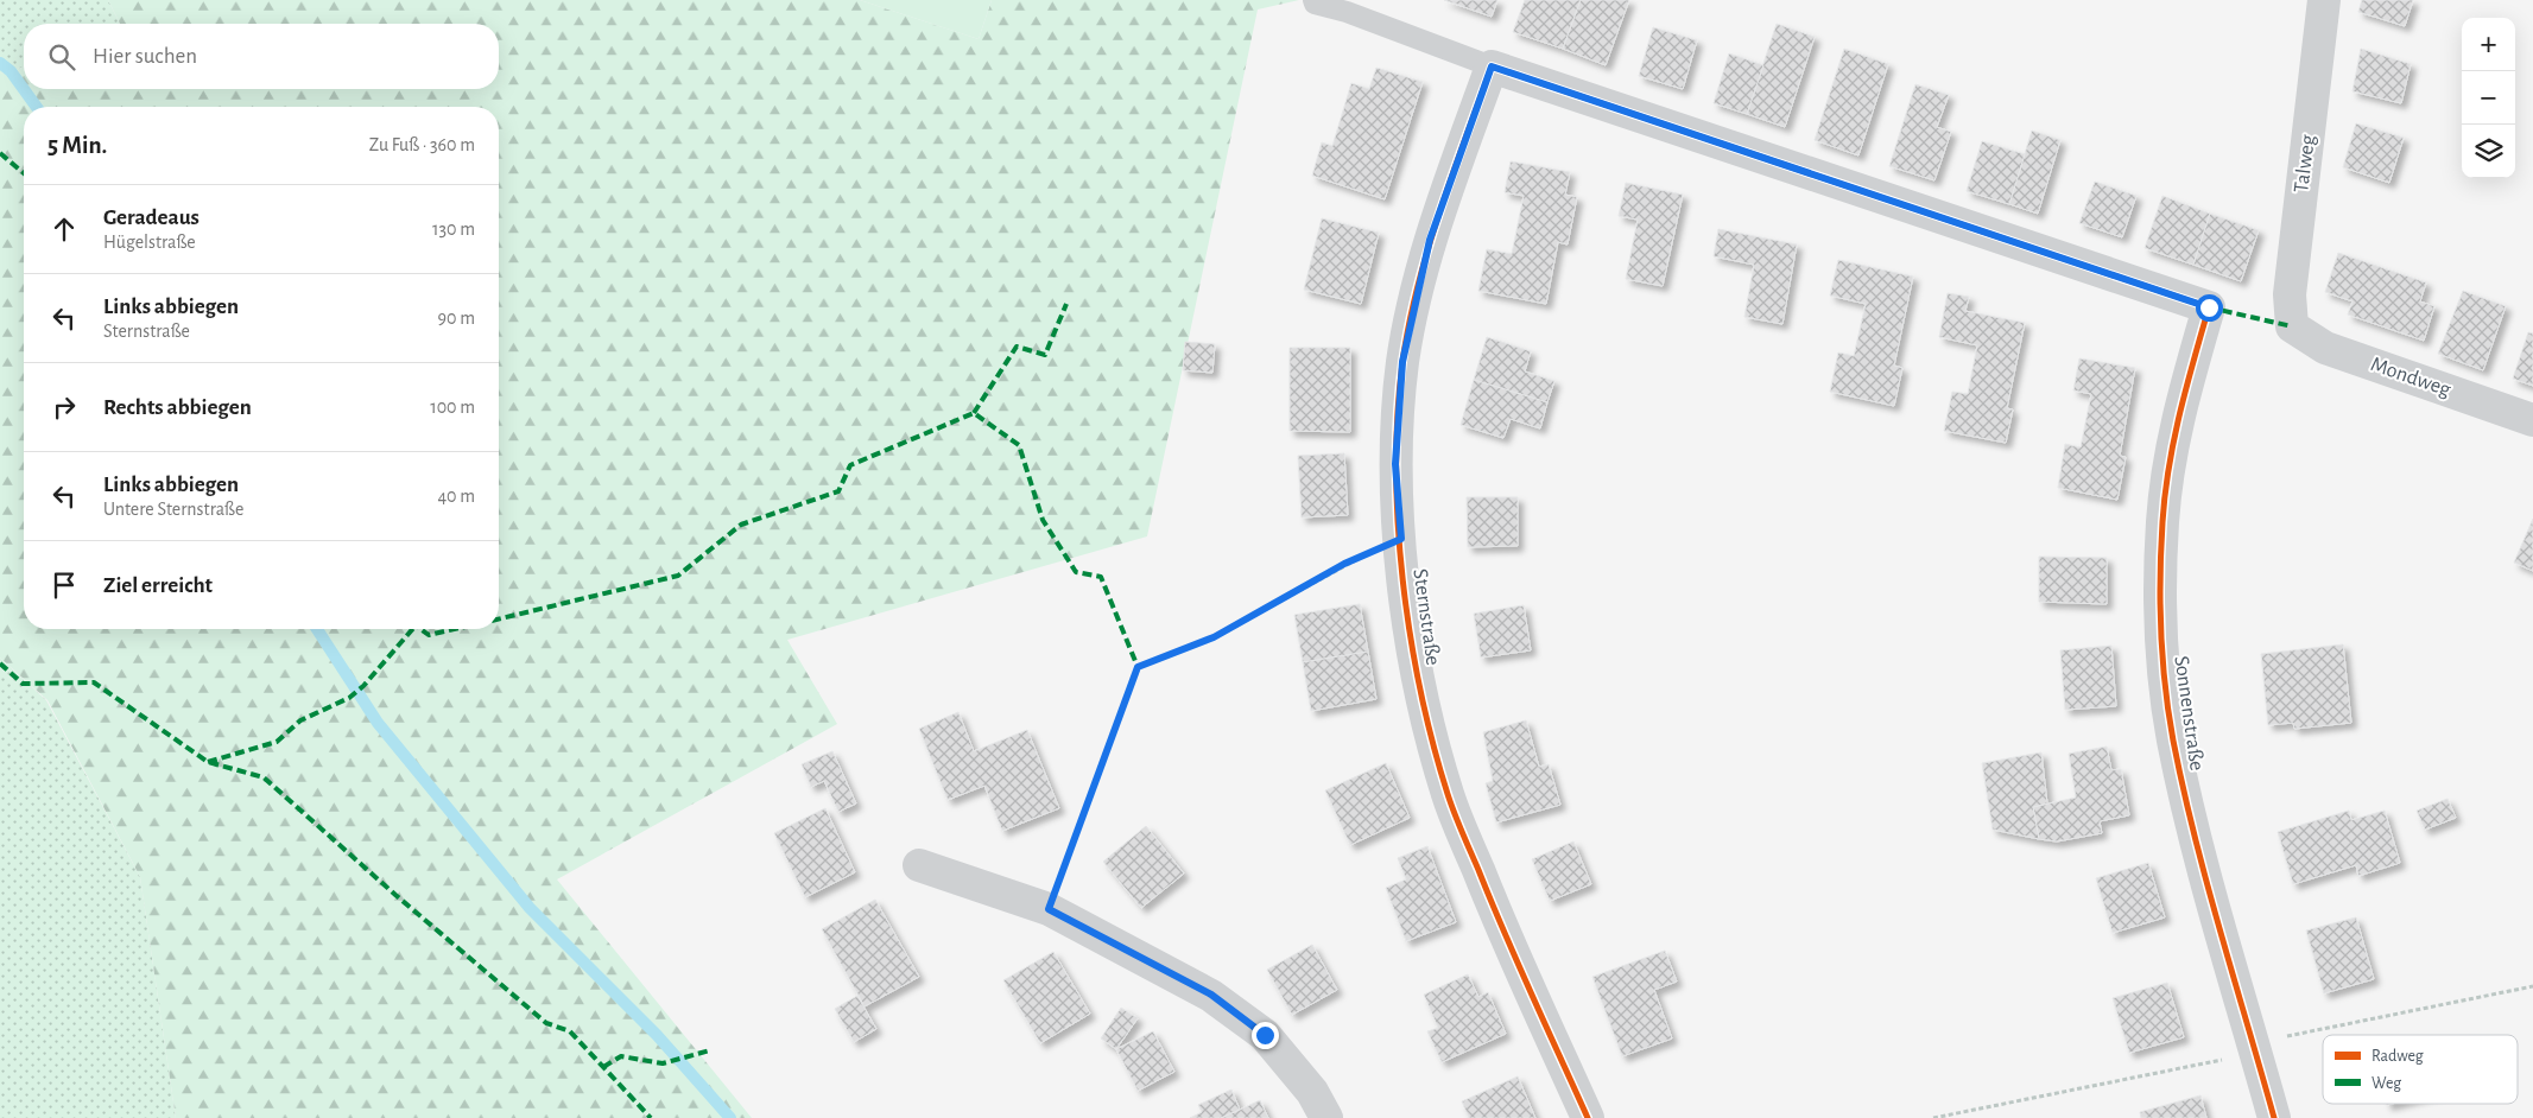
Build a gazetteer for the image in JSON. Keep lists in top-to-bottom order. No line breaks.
{"streets":{"street":["Talweg","Mondweg","Sternstraße","Sonnenstraße"]},"crossings":[["Talweg","Mondweg"],["Sternstraße","Sonnenstraße"]],"legend":["Radweg","Weg"],"page":{"map_buttons":["+","−"],"search":"Hier suchen","heading":["5 Min.","Zu Fuß · 360 m"],"list":[["Geradeaus","Hügelstraße","130 m"],["Links abbiegen","Sternstraße","90 m"],["Rechts abbiegen","100 m"],["Links abbiegen","Untere Sternstraße","40 m"],"Ziel erreicht"]}}
